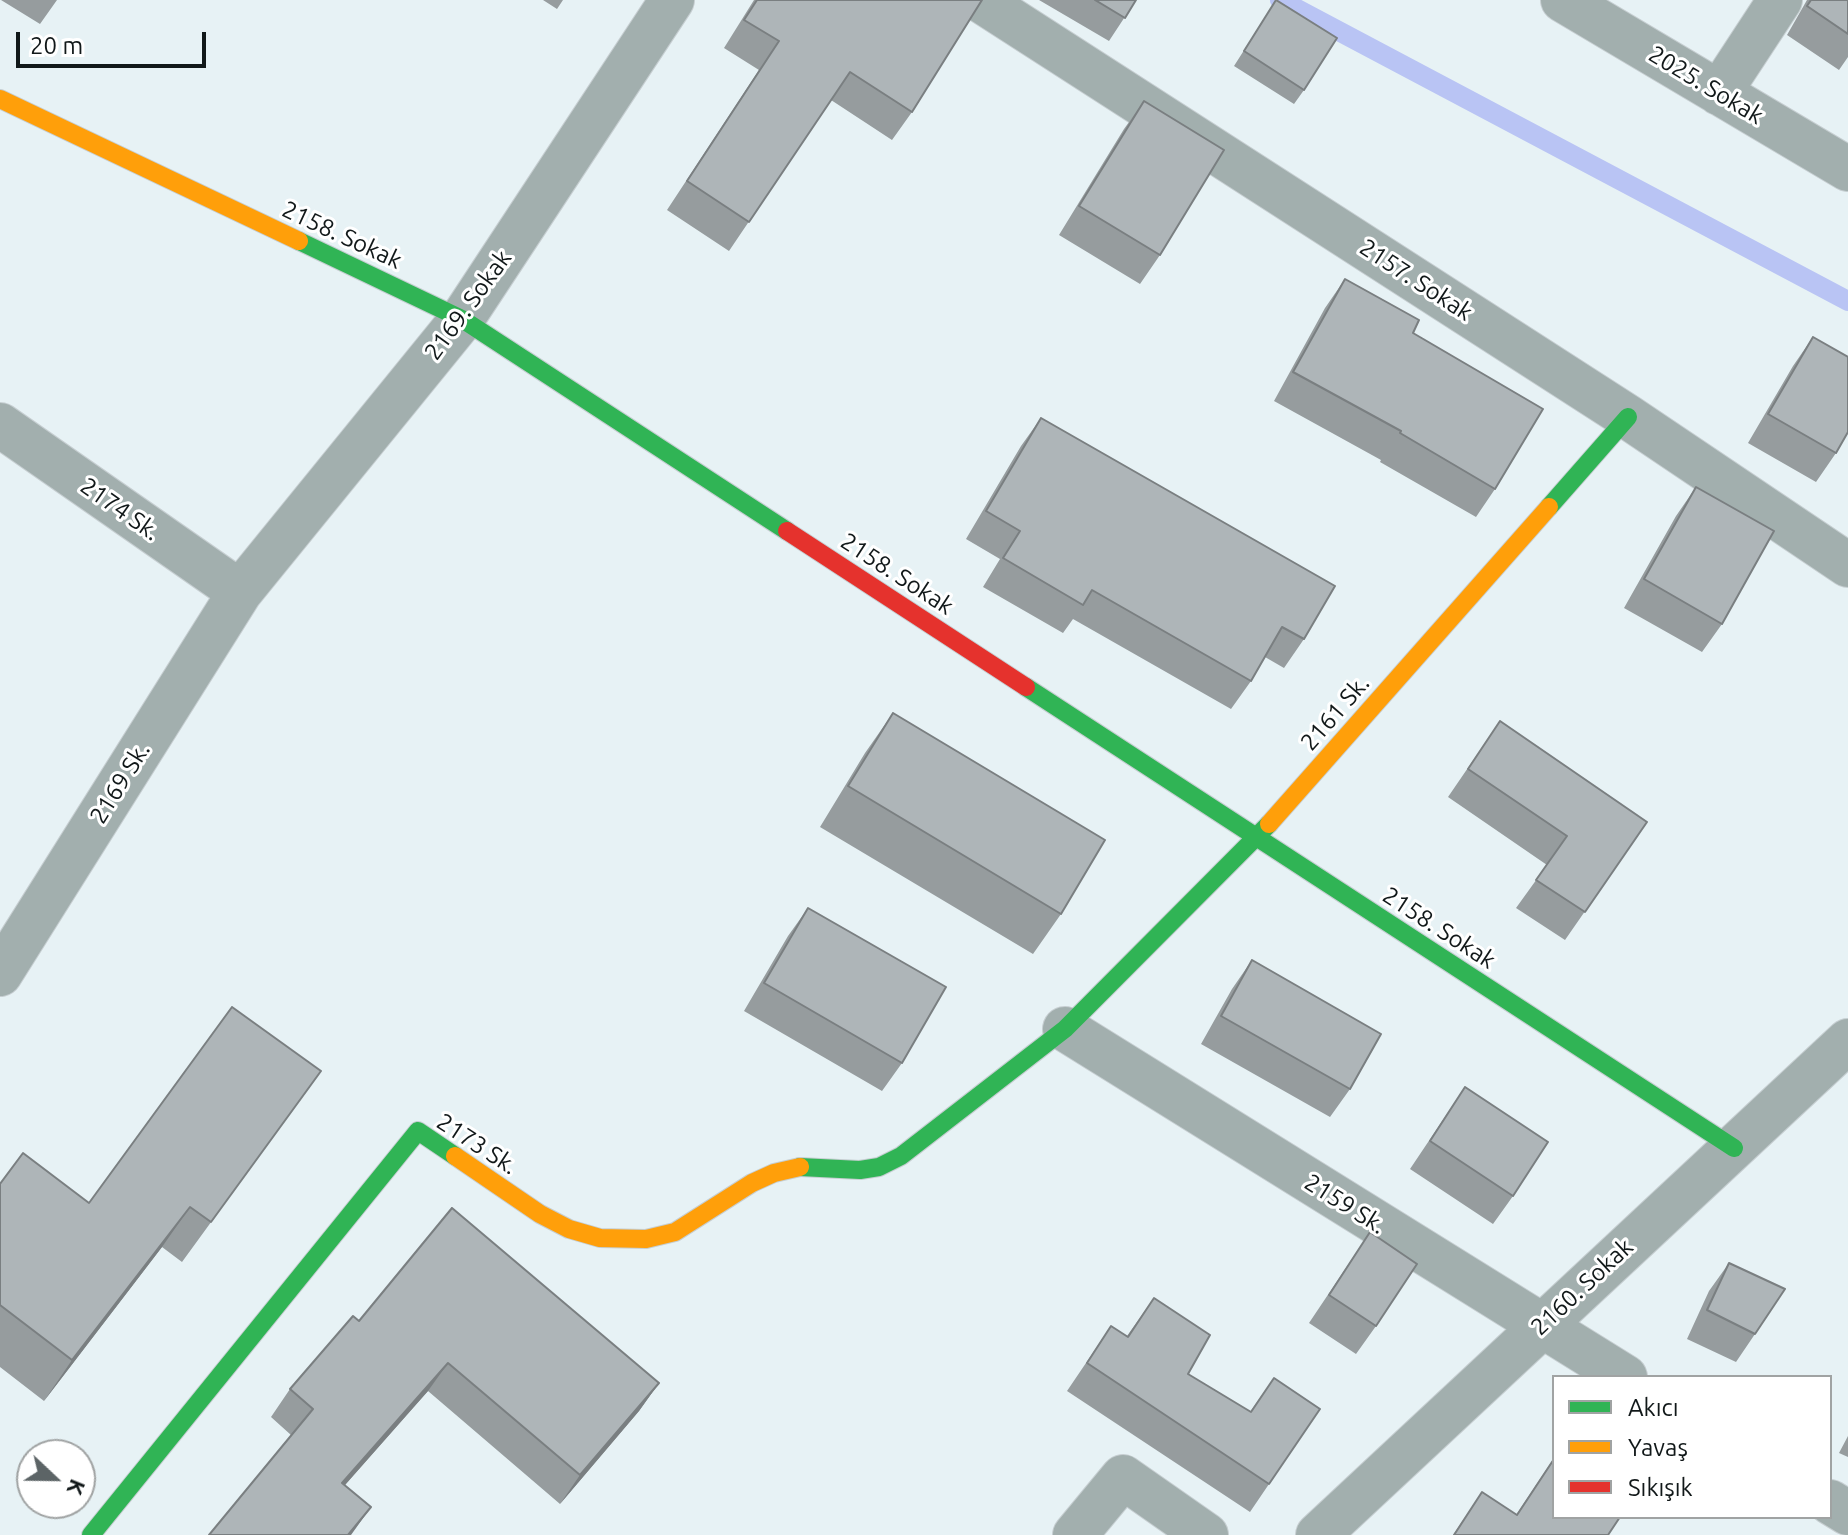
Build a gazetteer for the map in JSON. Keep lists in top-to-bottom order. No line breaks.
{"streets":{"street":["2025. Sokak","2158. Sokak","2157. Sokak","2169. Sokak","2174 Sk.","2161 Sk.","2169 Sk.","2173 Sk.","2159 Sk.","2160. Sokak"]},"crossings":[["2158. Sokak","2169. Sokak"],["2158. Sokak","2161 Sk."],["2158. Sokak","2160. Sokak"],["2157. Sokak","2161 Sk."],["2169. Sokak","2174 Sk."],["2169. Sokak","2169 Sk."],["2174 Sk.","2169 Sk."],["2161 Sk.","2173 Sk."],["2161 Sk.","2159 Sk."],["2159 Sk.","2160. Sokak"]],"legend":["Akıcı","Yavaş","Sıkışık"],"scale_bar":"20 m","north":"right"}
